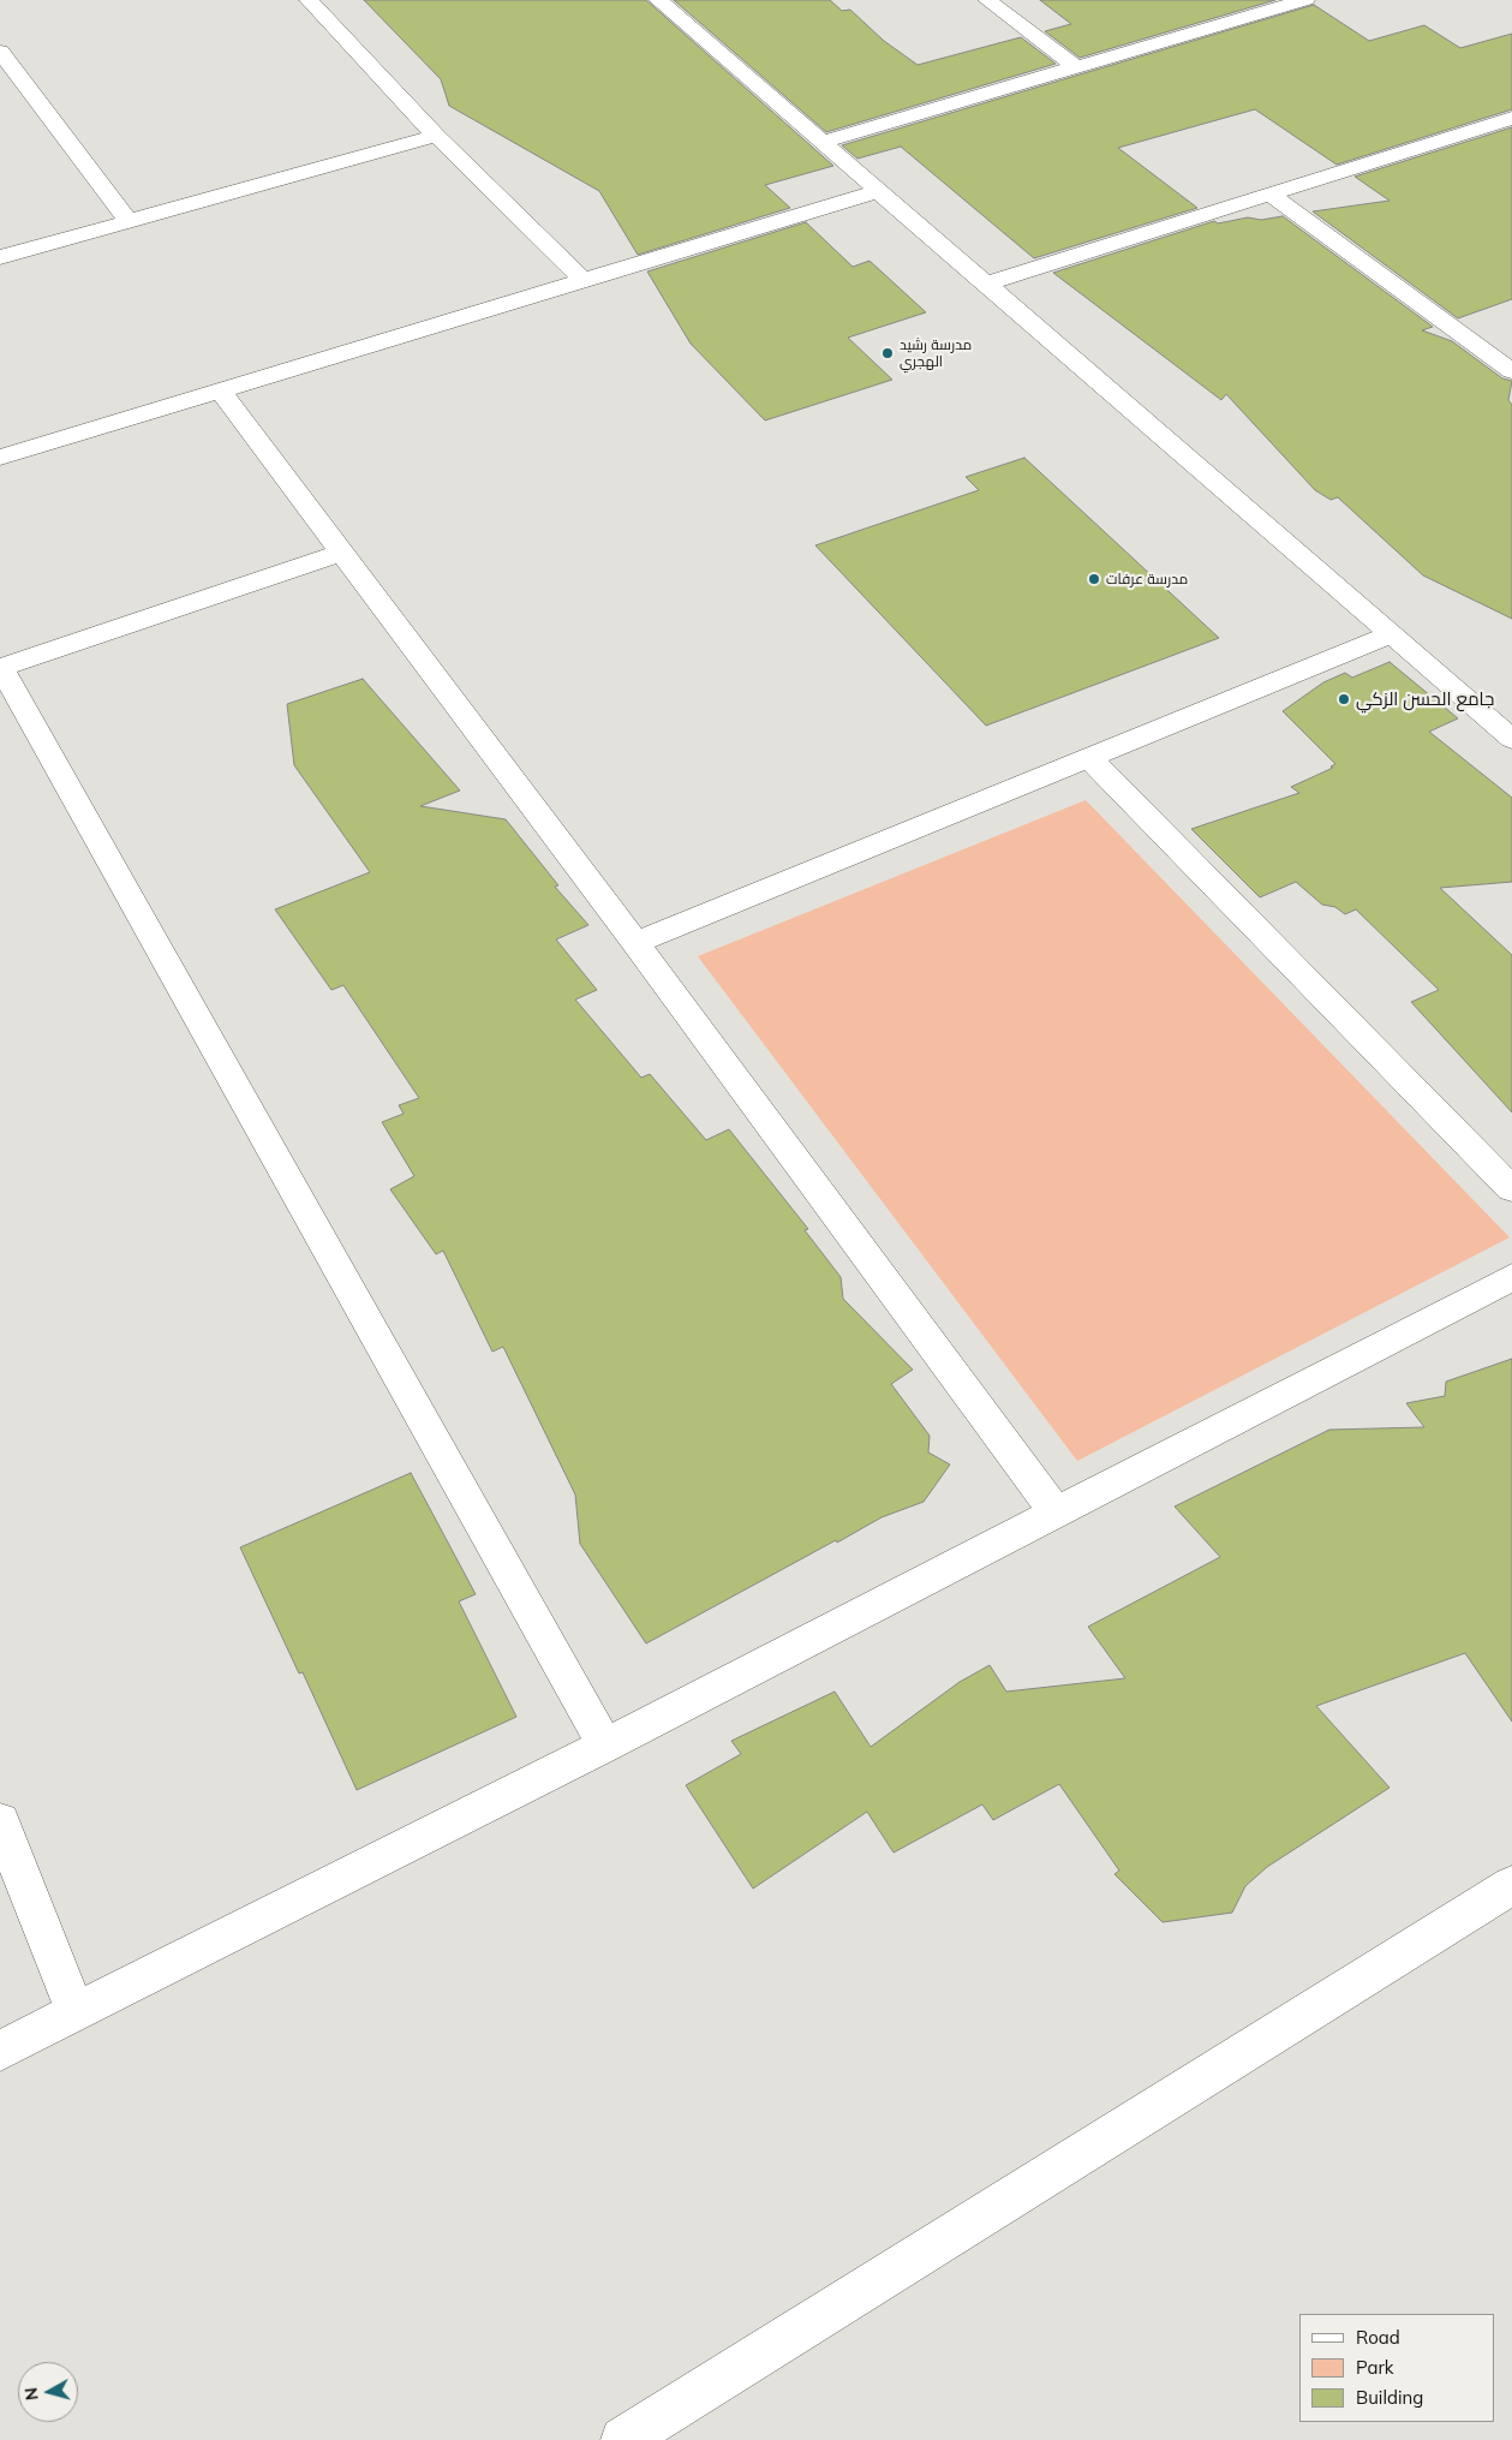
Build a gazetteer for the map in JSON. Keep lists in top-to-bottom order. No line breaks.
{"places":["مدرسة رشيد الهجري","مدرسة عرفات","جامع الحسن الزكي"],"legend":["Road","Park","Building"],"north":"left"}
